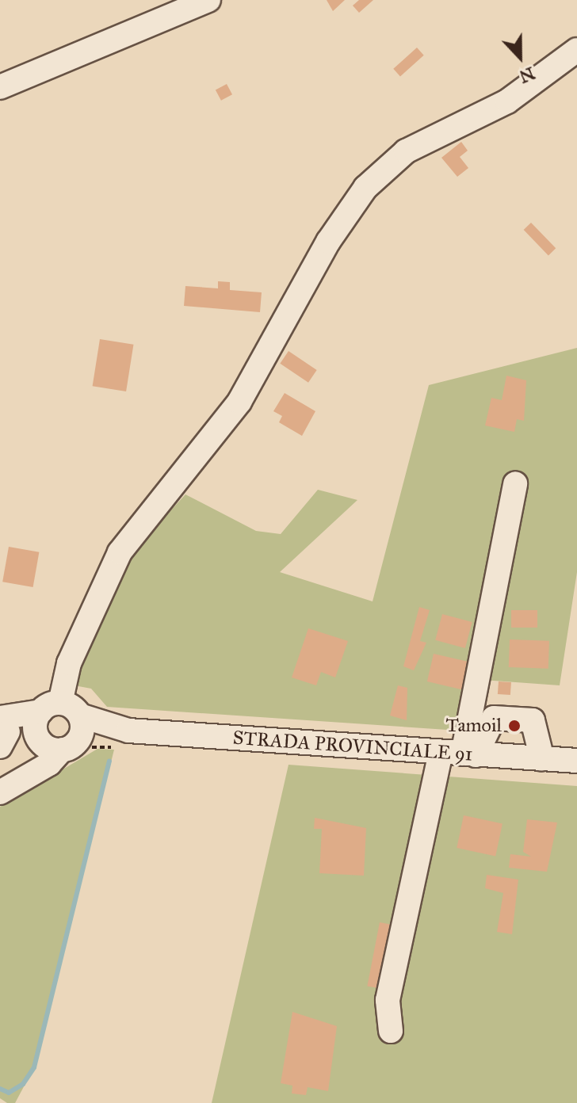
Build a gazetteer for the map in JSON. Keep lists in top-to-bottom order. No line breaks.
{"streets":{"street":["STRADA PROVINCIALE 91"]},"places":["Tamoil"],"north":"bottom"}
